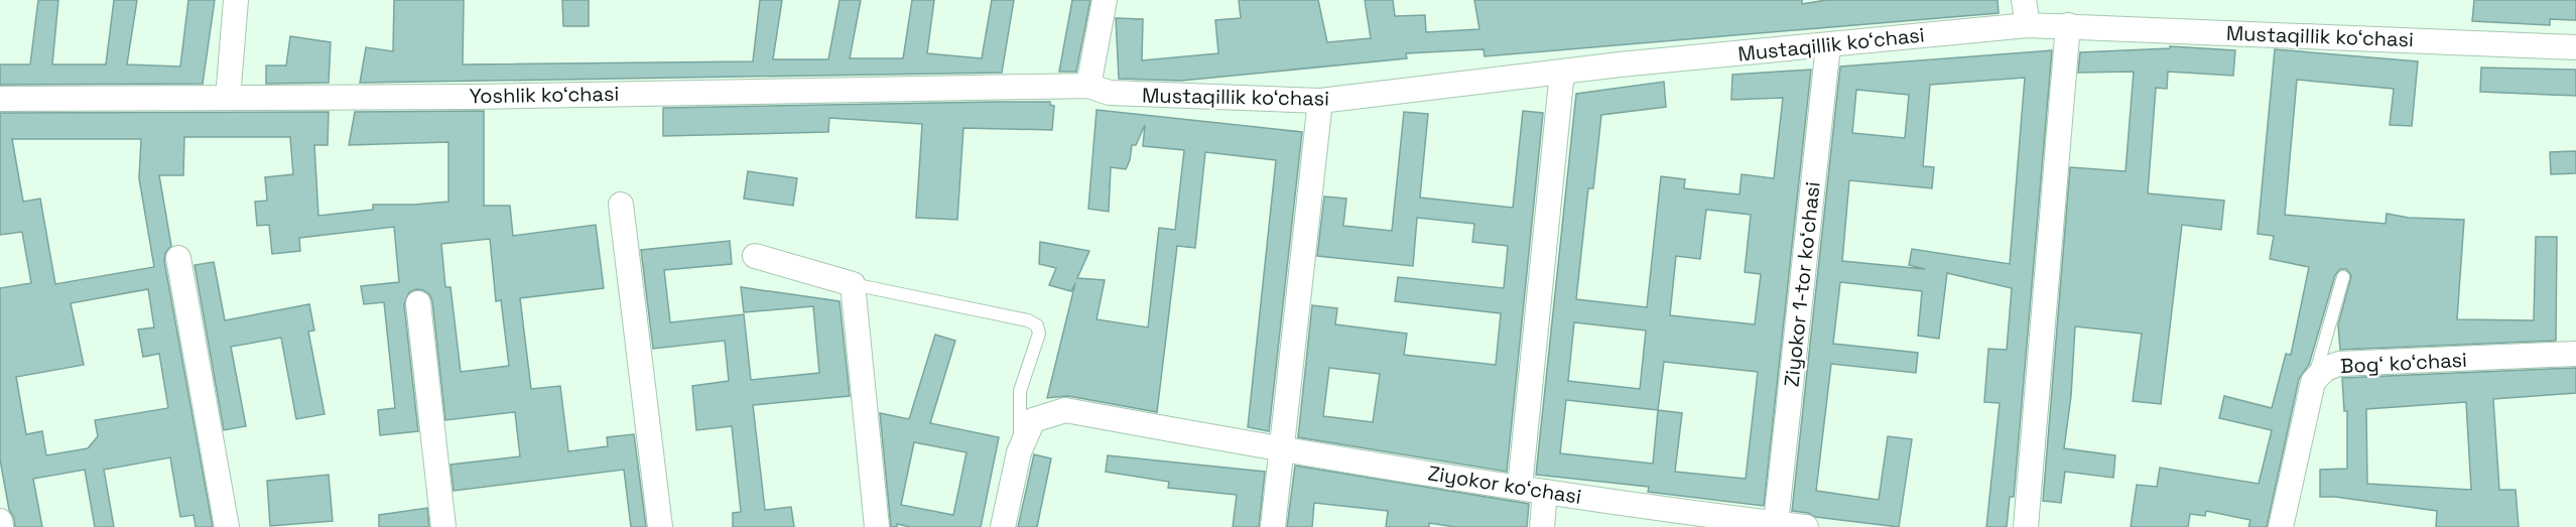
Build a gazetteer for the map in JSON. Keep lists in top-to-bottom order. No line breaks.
{"streets":{"street":["Mustaqillik koʻchasi","Yoshlik koʻchasi","Ziyokor 1-tor koʻchasi","Bogʻ koʻchasi","Ziyokor koʻchasi"]},"crossings":[["Mustaqillik koʻchasi","Yoshlik koʻchasi"],["Mustaqillik koʻchasi","Ziyokor 1-tor koʻchasi"],["Ziyokor 1-tor koʻchasi","Ziyokor koʻchasi"]]}
